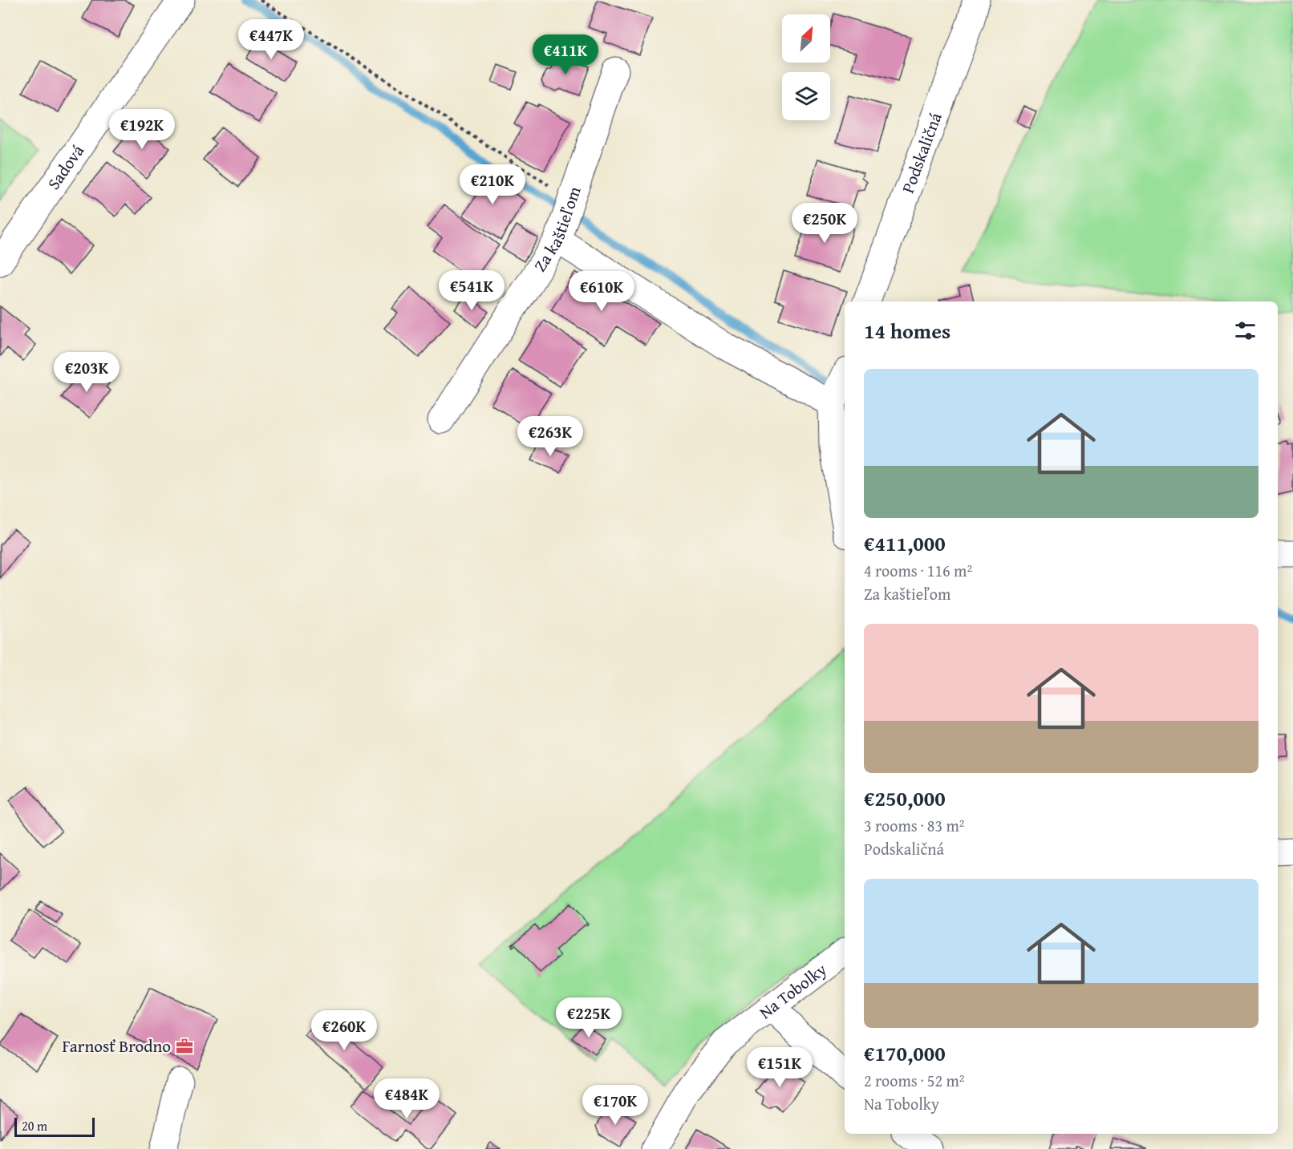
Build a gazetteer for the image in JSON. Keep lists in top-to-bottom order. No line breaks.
{"streets":{"street":["Podskaličná","Sadová","Za kaštieľom","Na Tobolky"]},"places":{"office":["Farnosť Brodno"]},"scale_bar":"20 m","north":"top right","page":{"price":["€447K","€411K","€192K","€210K","€250K","€541K","€610K","€203K","€263K","€225K","€260K","€151K","€484K","€170K"],"heading":"14 homes","list":[{"name":"€411,000","note":"4 rooms · 116 m² · Za kaštieľom"},{"name":"€250,000","note":"3 rooms · 83 m² · Podskaličná"},{"name":"€170,000","note":"2 rooms · 52 m² · Na Tobolky"}],"scale":"20 m"}}
